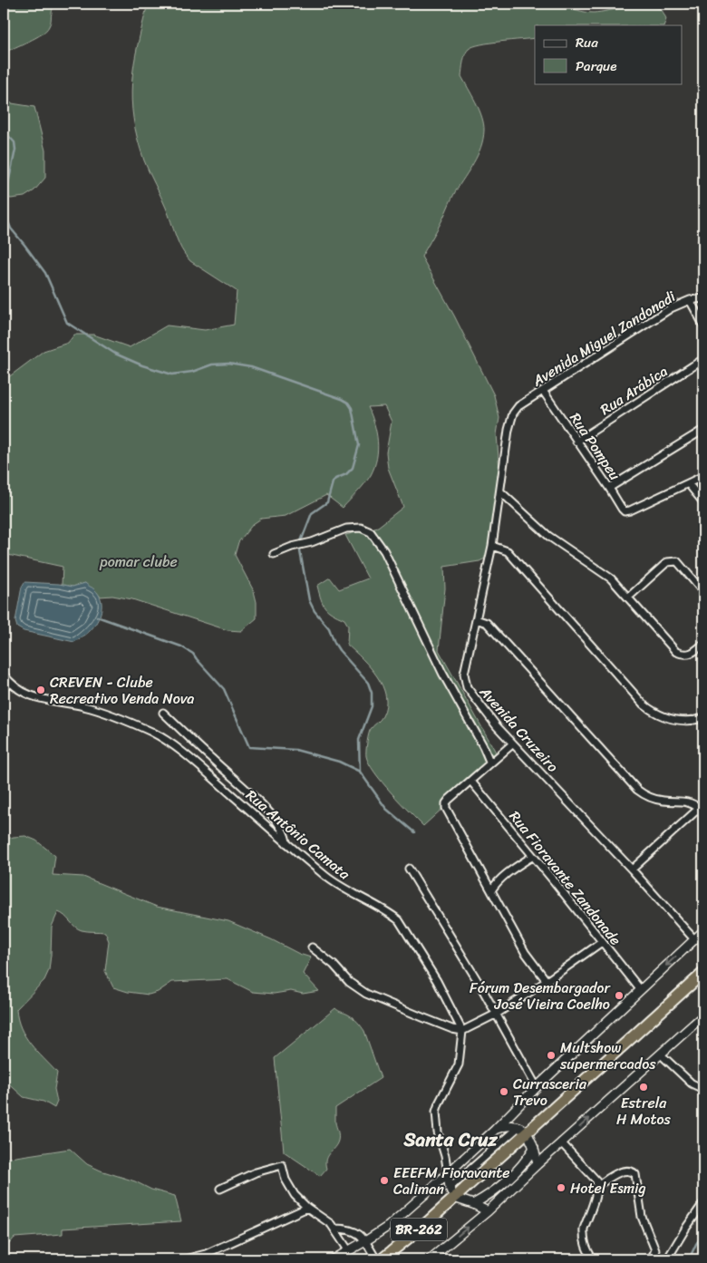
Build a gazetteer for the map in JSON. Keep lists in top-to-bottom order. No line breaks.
{"streets":{"highway":["BR-262"],"street":["Avenida Miguel Zandonadi","Rua Arábica","Rua Pompeu","Avenida Cruzeiro","Rua Antônio Camata","Rua Fioravante Zandonade"]},"crossings":[["Avenida Miguel Zandonadi","Rua Pompeu"],["Avenida Miguel Zandonadi","Avenida Cruzeiro"],["Rua Arábica","Rua Pompeu"]],"districts":["Santa Cruz"],"parks":["pomar clube"],"places":["CREVEN - Clube Recreativo Venda Nova","Fórum Desembargador José Vieira Coelho","Multshow supermercados","Estrela H Motos","Currasceria Trevo","EEEFM Fioravante Caliman","Hotel Esmig"],"legend":["Rua","Parque"]}
